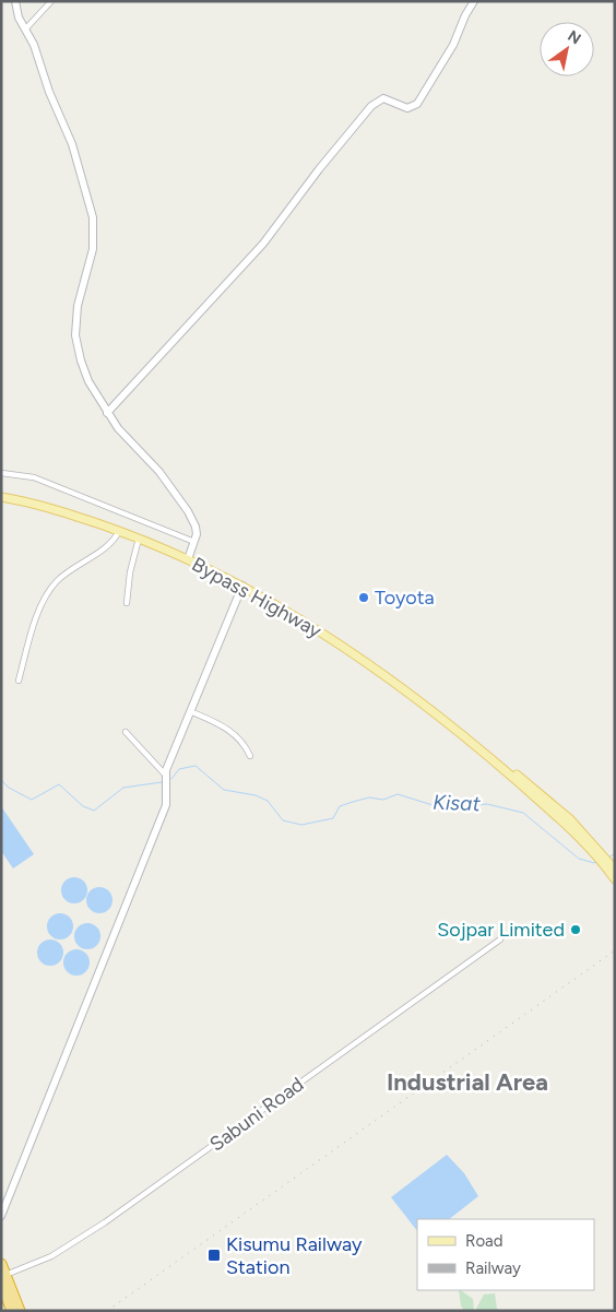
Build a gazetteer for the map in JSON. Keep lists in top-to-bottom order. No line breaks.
{"streets":{"main road":["Bypass Highway"],"street":["Sabuni Road"]},"districts":["Industrial Area"],"water":["Kisat"],"places":{"other":["Toyota","Sojpar Limited"],"transit":["Kisumu Railway Station"]},"legend":["Road","Railway"],"north":"top right"}
